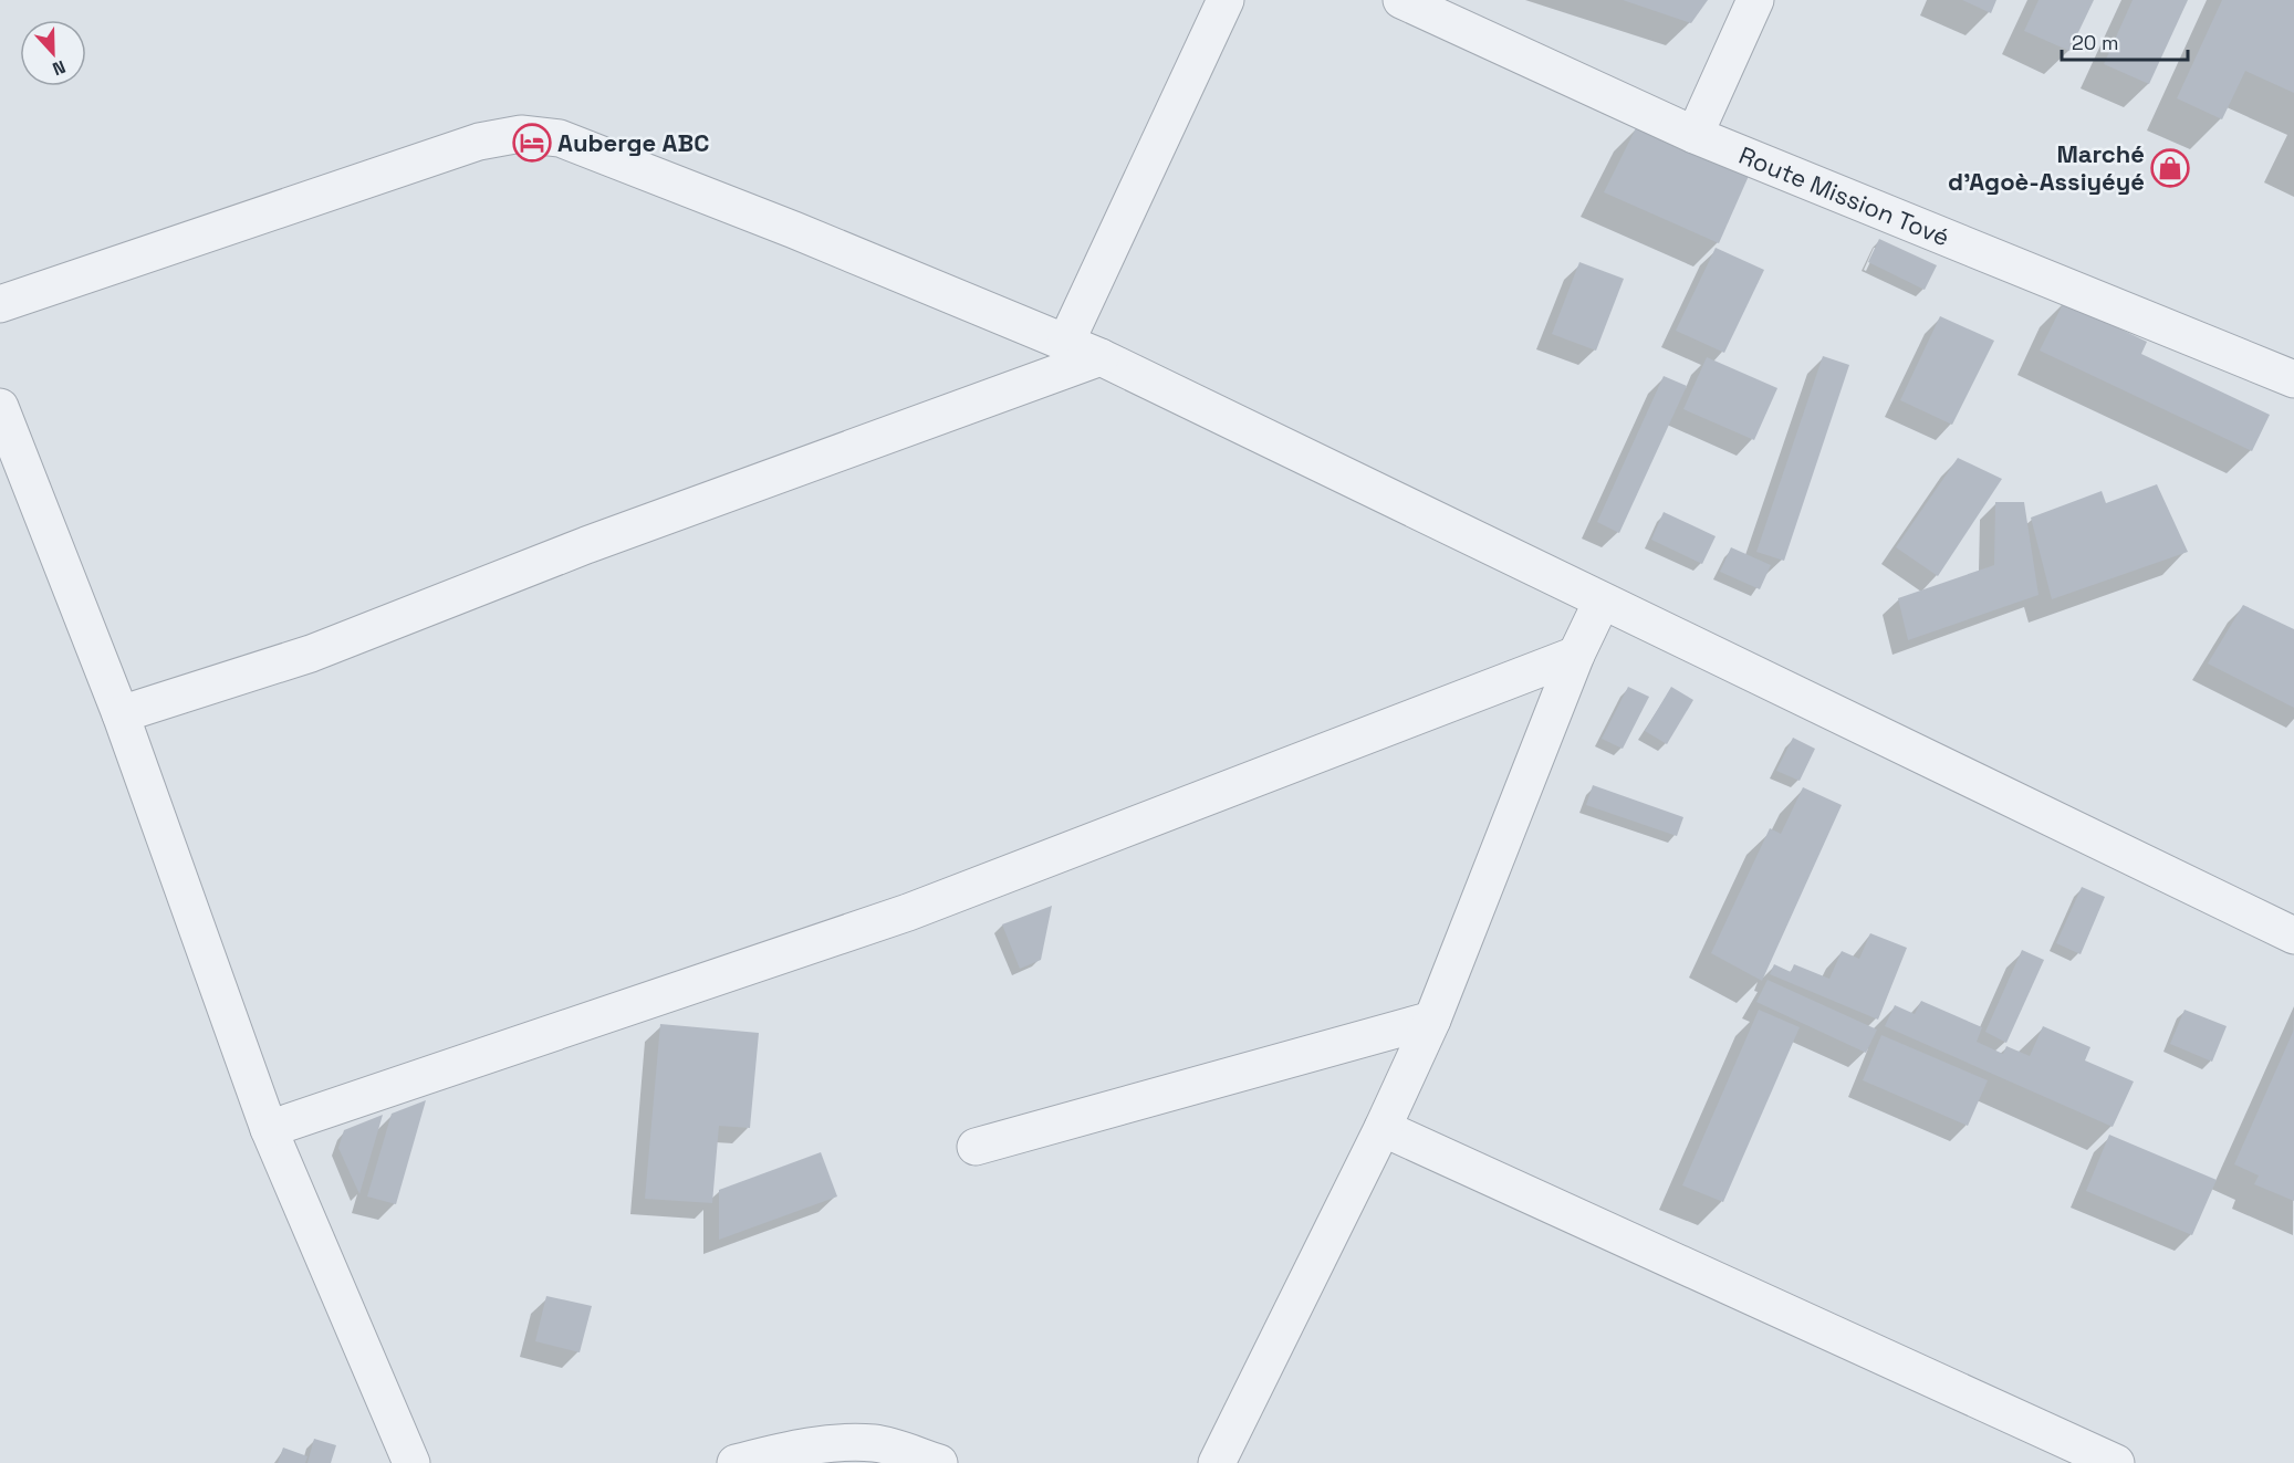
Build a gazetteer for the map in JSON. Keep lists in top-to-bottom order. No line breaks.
{"streets":{"street":["Route Mission Tové"]},"places":{"hotel":["Auberge ABC"],"shop":["Marché d'Agoè-Assiyéyé"]},"scale_bar":"20 m","north":"bottom"}
